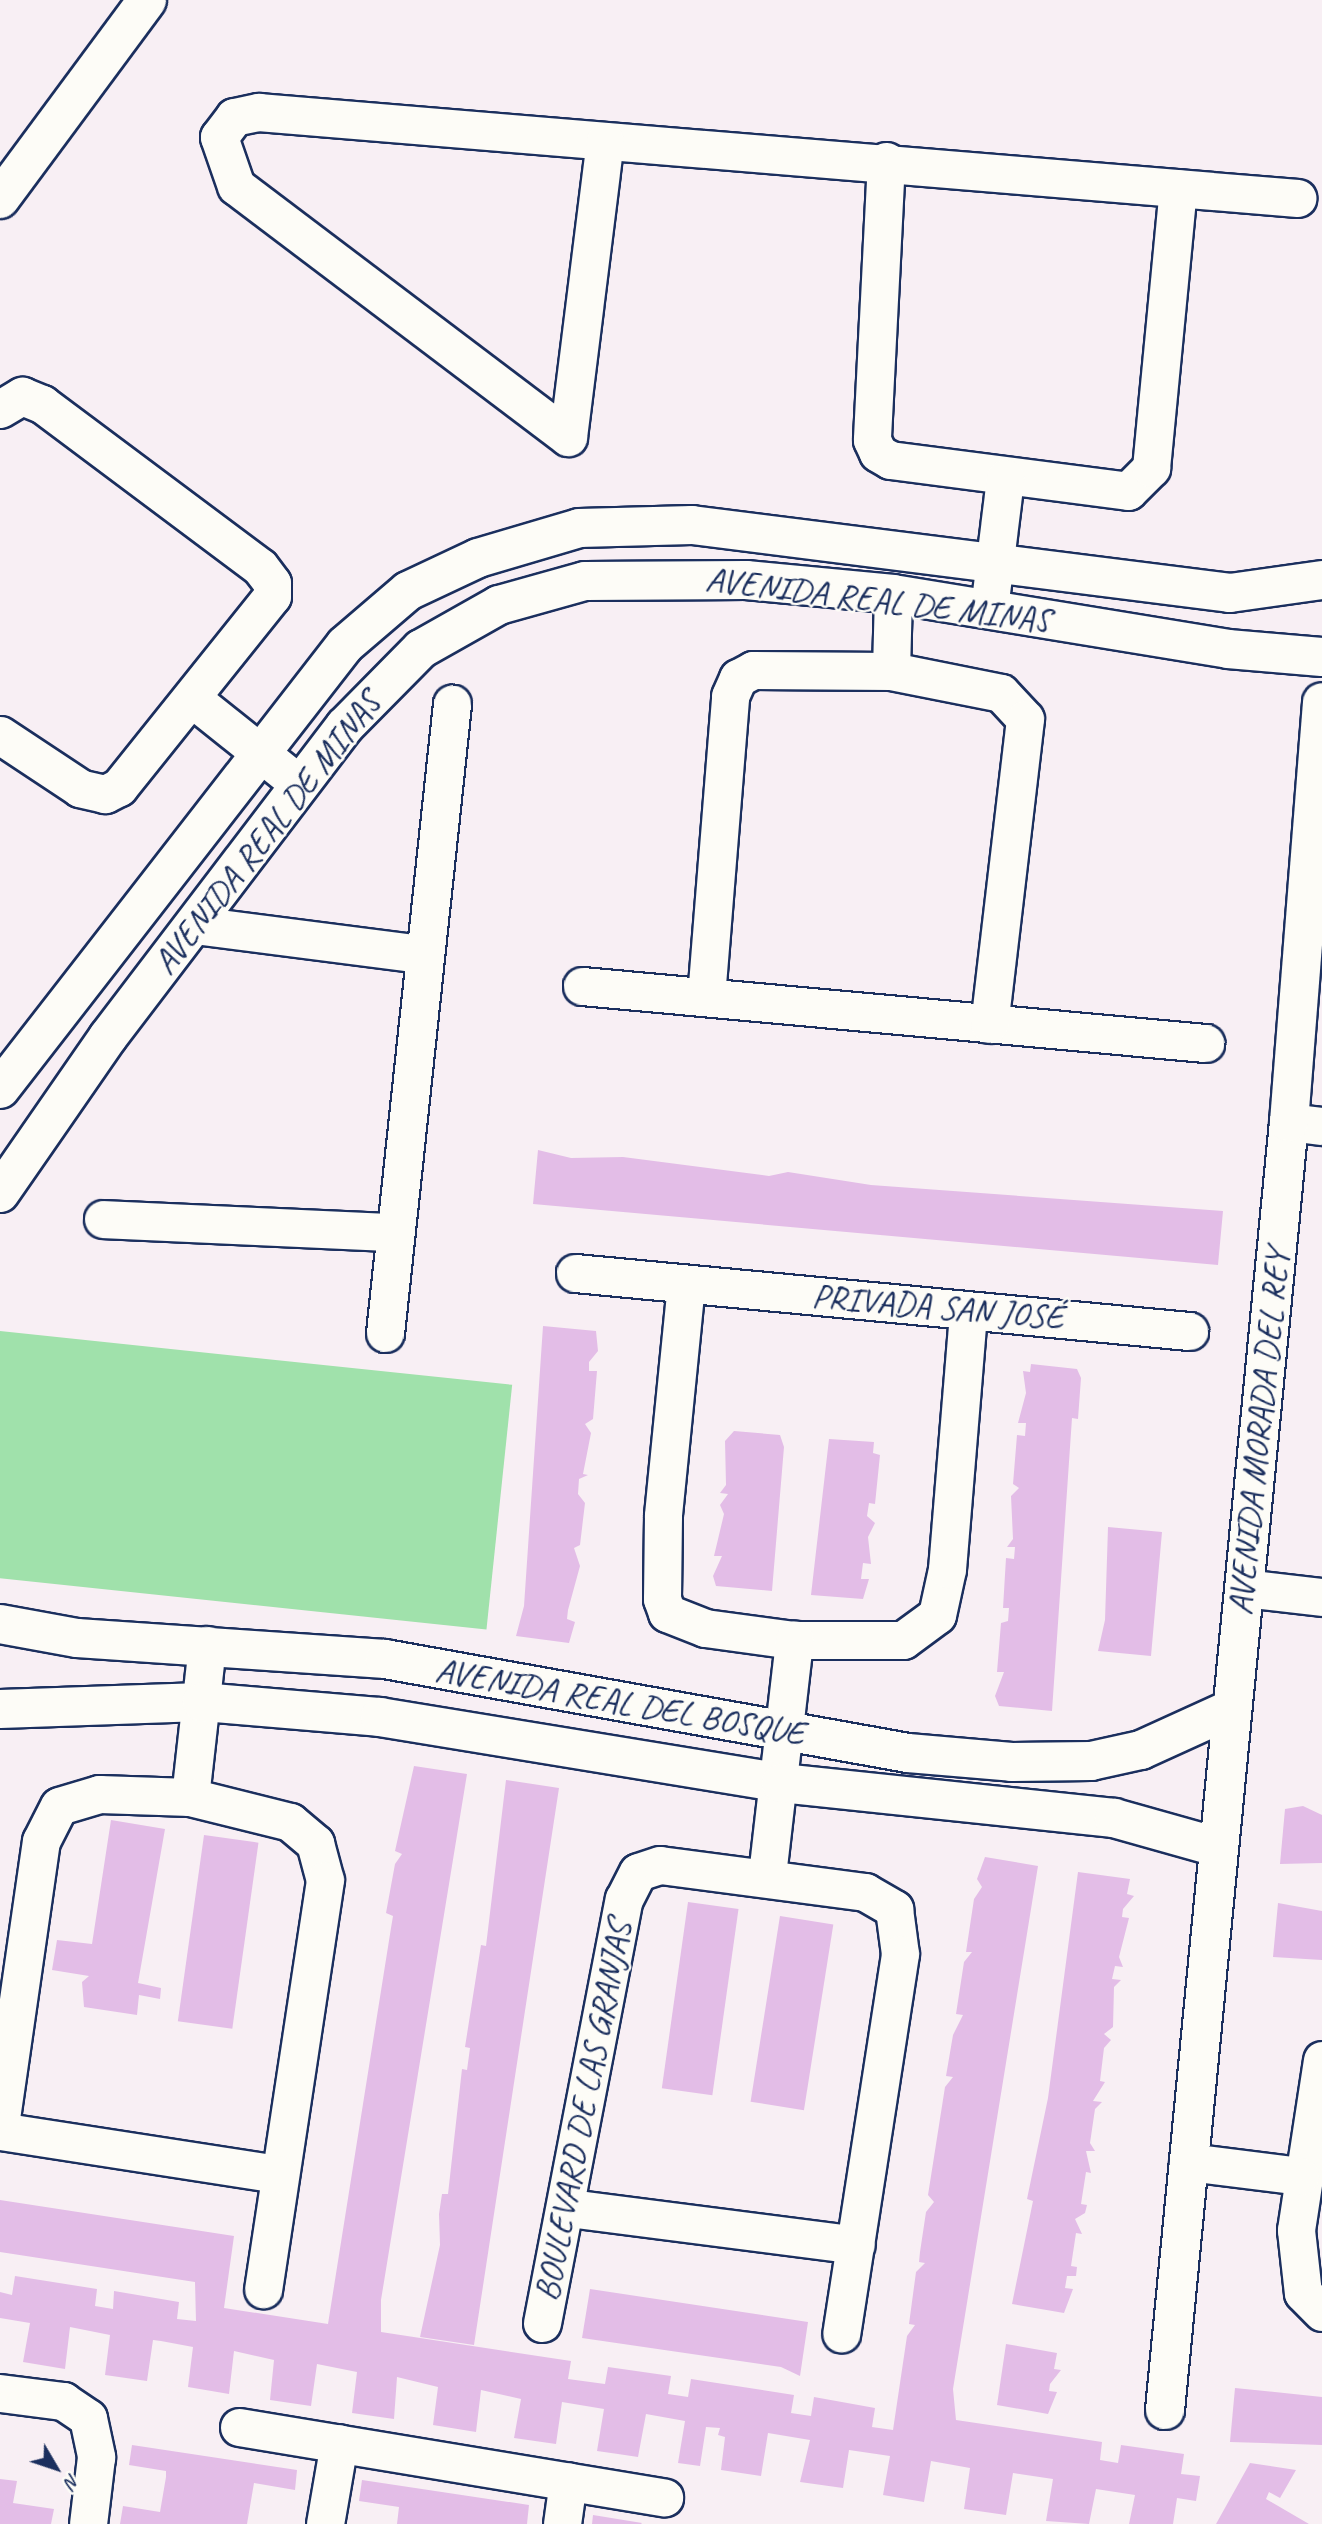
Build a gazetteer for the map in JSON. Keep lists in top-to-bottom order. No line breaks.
{"streets":{"street":["AVENIDA REAL DE MINAS","PRIVADA SAN JOSÉ","AVENIDA MORADA DEL REY","AVENIDA REAL DEL BOSQUE","BOULEVARD DE LAS GRANJAS"]},"crossings":[["AVENIDA MORADA DEL REY","AVENIDA REAL DEL BOSQUE"]],"north":"bottom right"}
